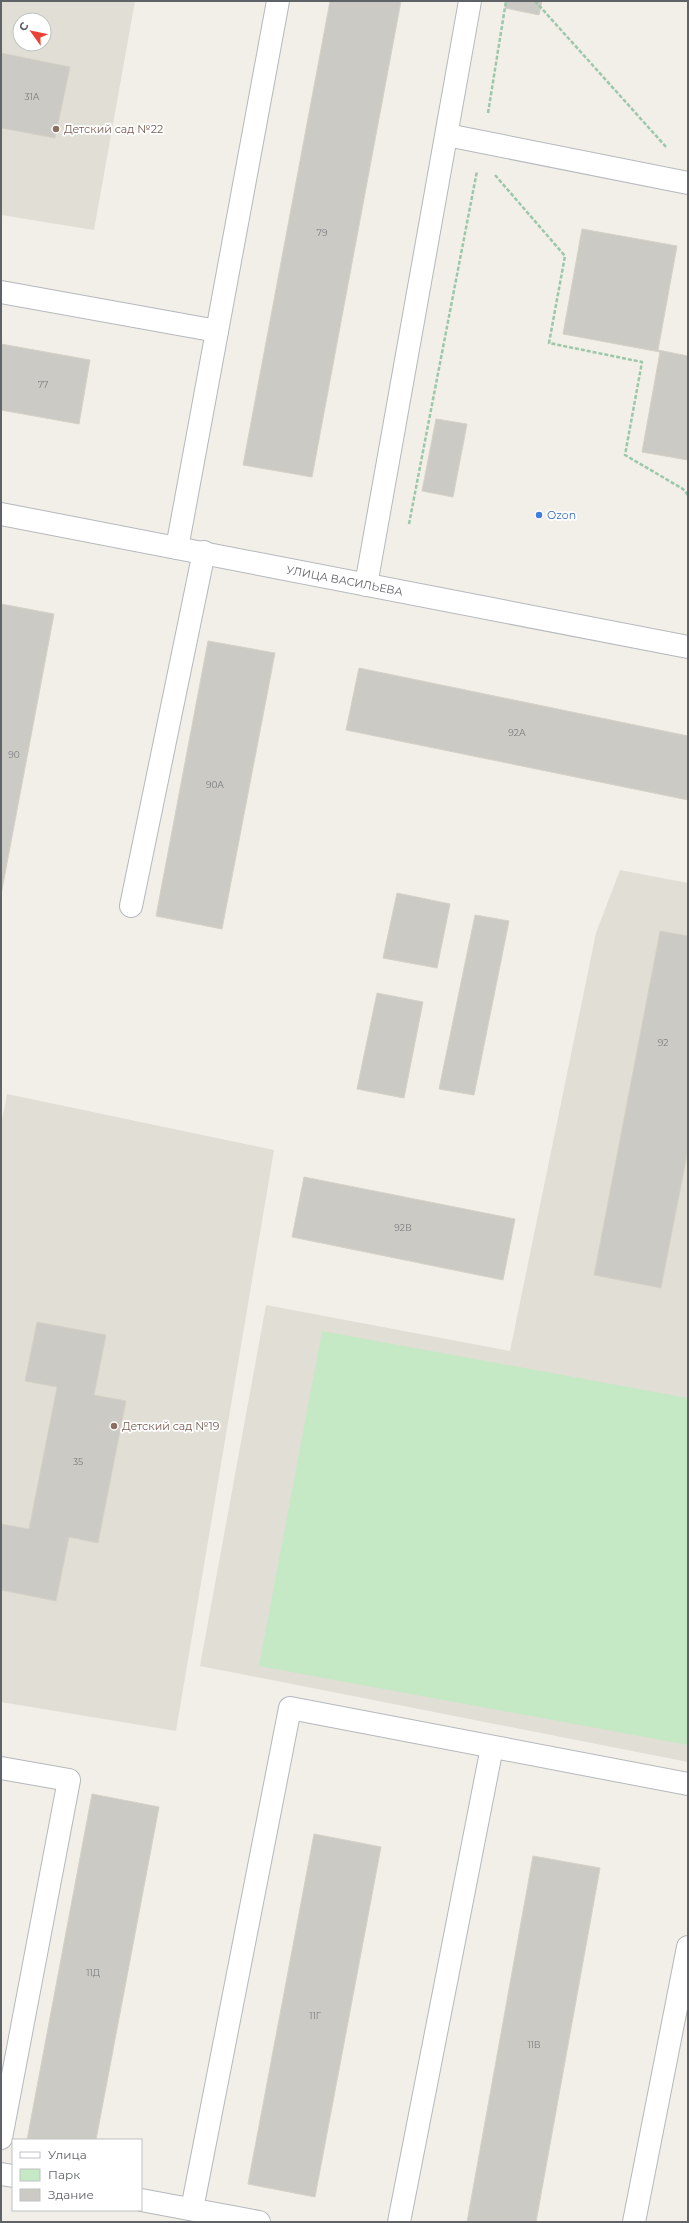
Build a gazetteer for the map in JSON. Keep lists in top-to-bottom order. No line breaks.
{"streets":{"street":["УЛИЦА ВАСИЛЬЕВА"]},"places":["Детский сад №22","Ozon","Детский сад №19"],"house_numbers":["31А","79","77","92А","90","90А","92","92В","35","11Д","11Г","11В"],"legend":["Улица","Парк","Здание"],"north":"top left"}
